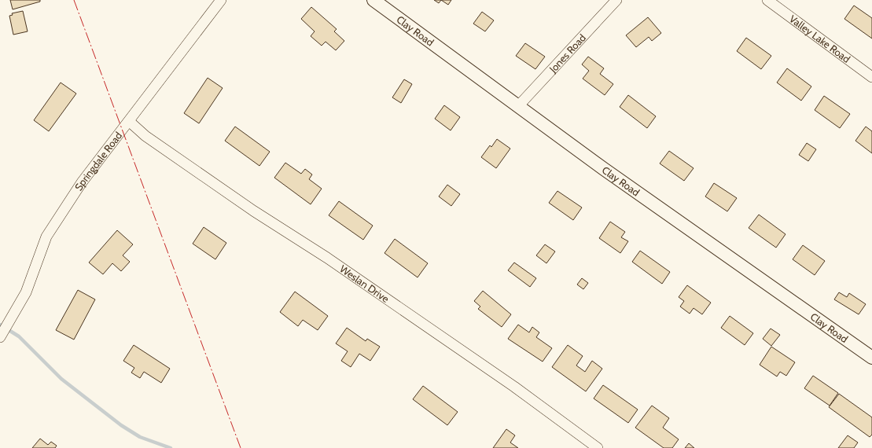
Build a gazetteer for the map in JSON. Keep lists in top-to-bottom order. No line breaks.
{"streets":{"street":["Clay Road","Valley Lake Road","Jones Road","Springdale Road","Weslan Drive"]},"crossings":[["Clay Road","Jones Road"],["Springdale Road","Weslan Drive"]]}
